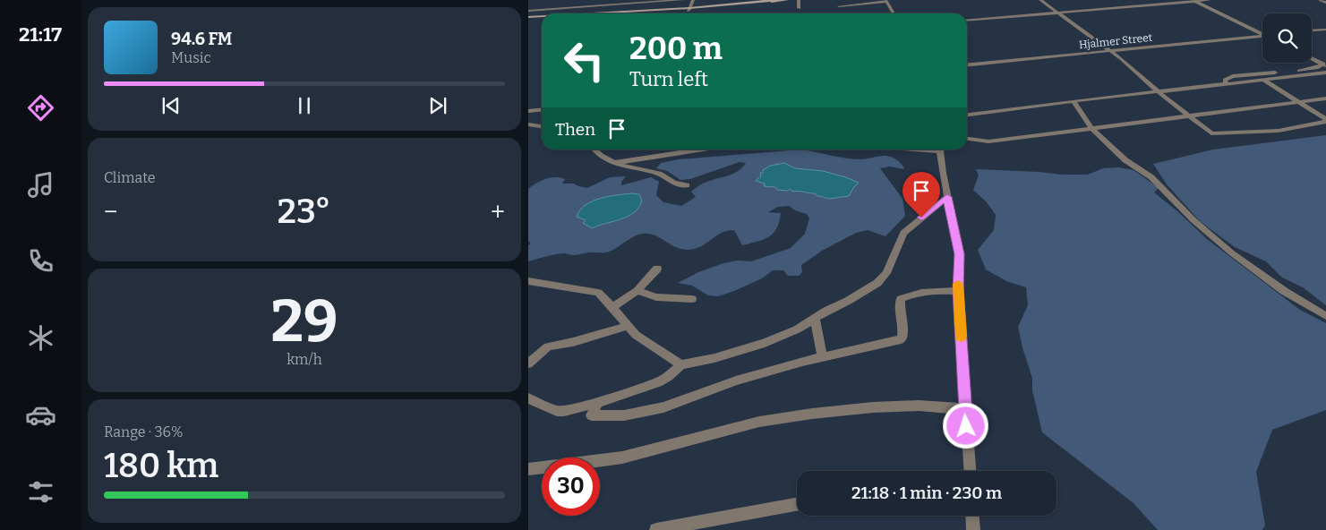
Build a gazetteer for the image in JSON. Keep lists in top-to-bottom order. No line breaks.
{"streets":{"street":["Hjalmer Street"]},"page":{"tabs":"21:17","turn":["200 m","Turn left"],"song":["94.6 FM","Music"],"then":"Then","tile":["Climate",["29","km/h"],["Range · 36%","180 km"]],"heat":["−","23°","+"],"limit":"30","trip":"21:18 · 1 min · 230 m"}}
